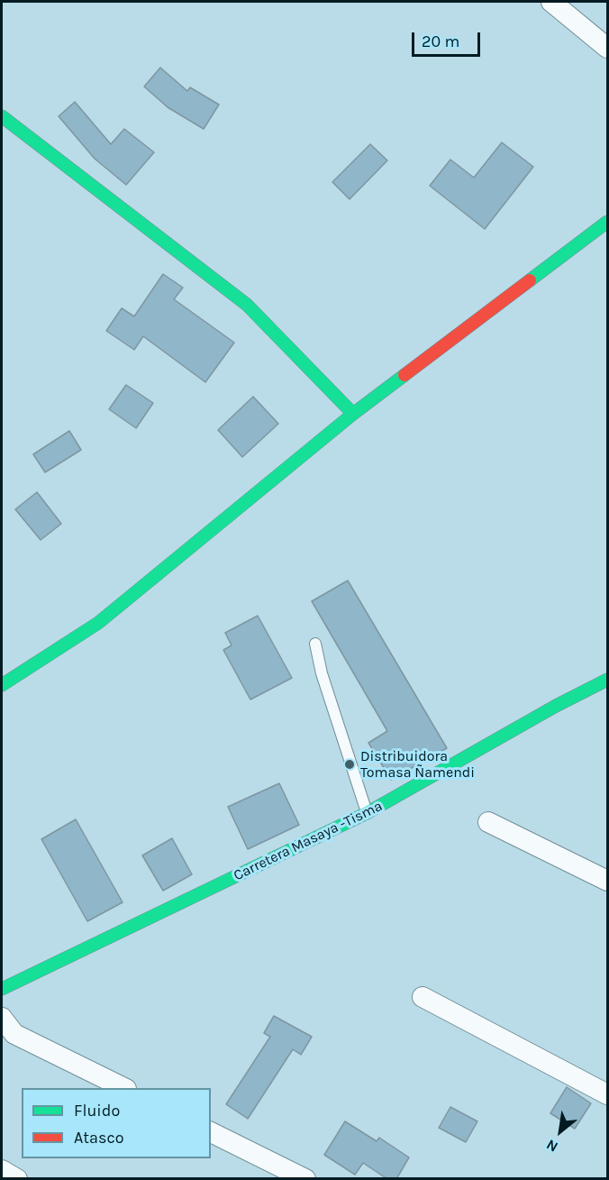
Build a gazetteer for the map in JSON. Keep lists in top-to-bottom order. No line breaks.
{"streets":{"street":["Carretera Masaya -Tisma"]},"places":["Distribuidora Tomasa Ñamendi"],"legend":["Fluido","Atasco"],"scale_bar":"20 m","north":"bottom left"}
